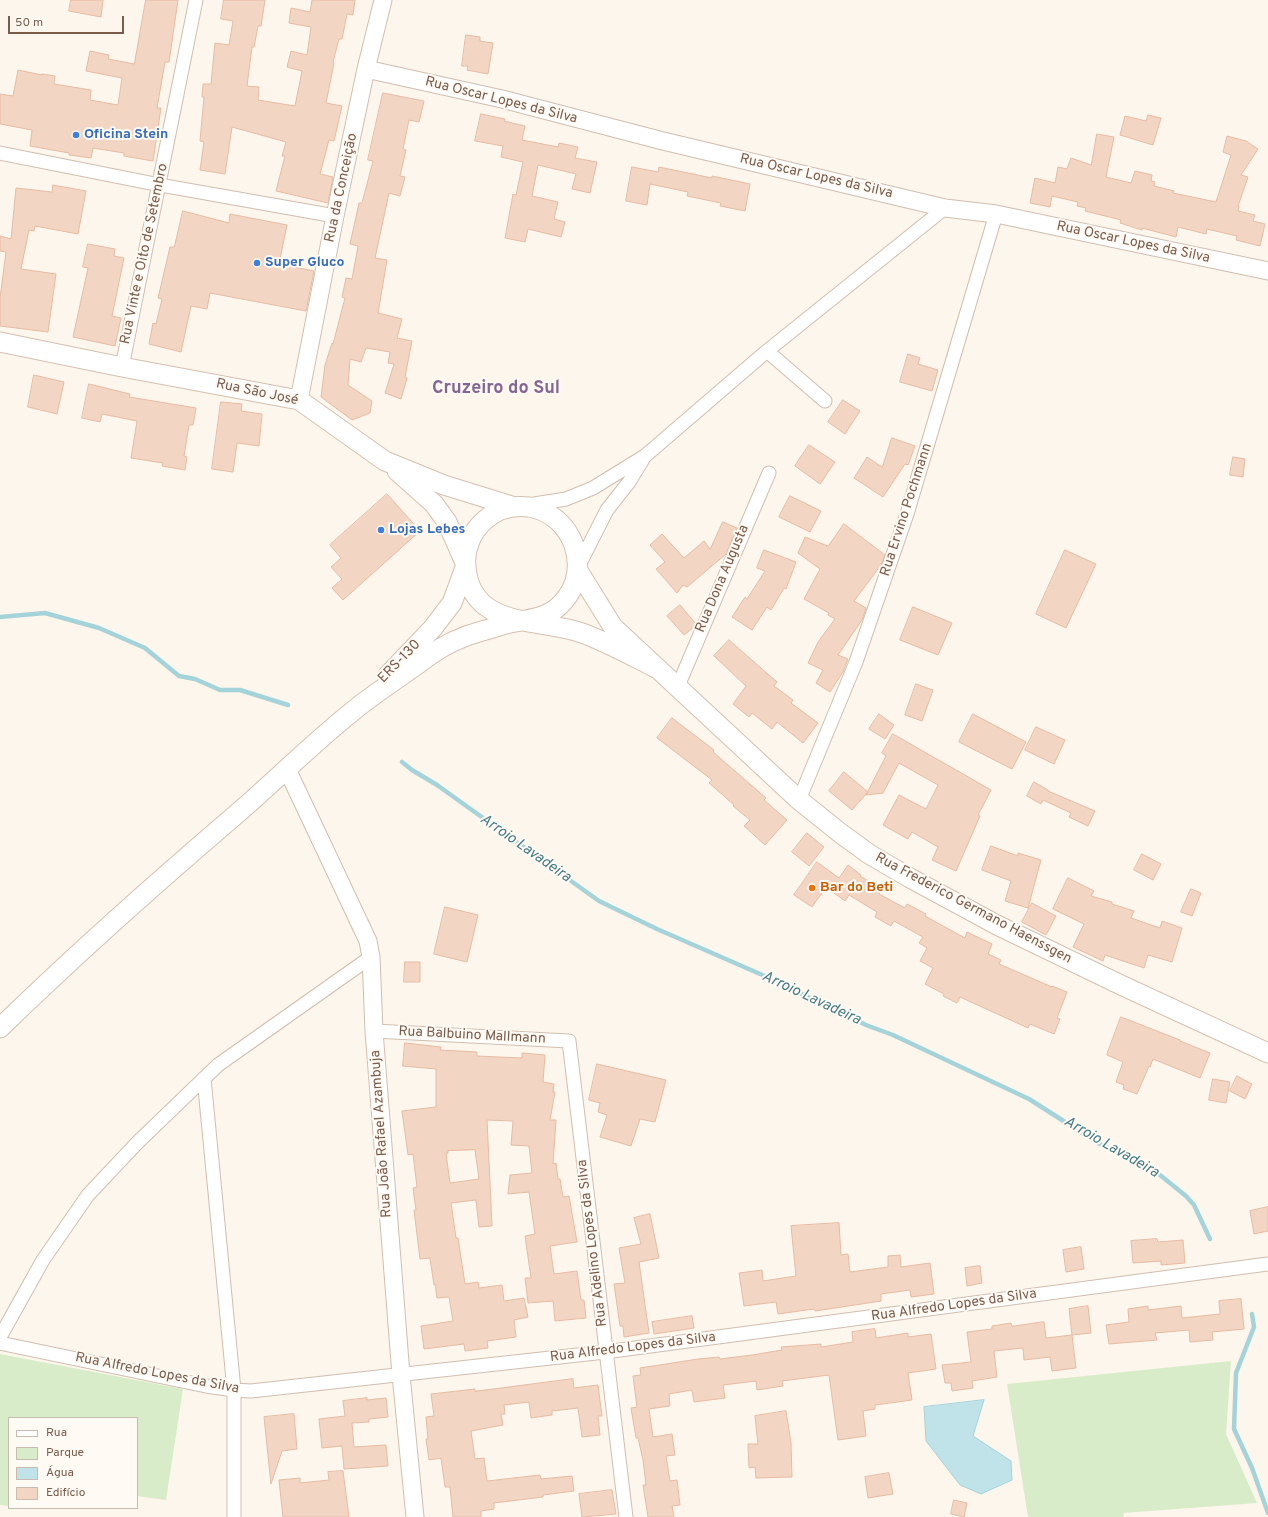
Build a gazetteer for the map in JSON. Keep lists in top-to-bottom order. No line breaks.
{"streets":{"main road":["Rua São José","ERS-130","Rua Frederico Germano Haenssgen"],"street":["Rua Oscar Lopes da Silva","Rua da Conceição","Rua Vinte e Oito de Setembro","Rua Ervino Pochmann","Rua Dona Augusta","Rua Balbuino Mallmann","Rua João Rafael Azambuja","Rua Adelino Lopes da Silva","Rua Alfredo Lopes da Silva"]},"crossings":[["Rua Oscar Lopes da Silva","Rua da Conceição"],["Rua Oscar Lopes da Silva","Rua Ervino Pochmann"],["Rua da Conceição","Rua São José"],["Rua Vinte e Oito de Setembro","Rua São José"],["Rua São José","ERS-130"],["Rua Ervino Pochmann","Rua Frederico Germano Haenssgen"],["Rua Dona Augusta","Rua Frederico Germano Haenssgen"],["Rua Balbuino Mallmann","Rua João Rafael Azambuja"],["Rua Balbuino Mallmann","Rua Adelino Lopes da Silva"],["Rua João Rafael Azambuja","Rua Alfredo Lopes da Silva"],["Rua Adelino Lopes da Silva","Rua Alfredo Lopes da Silva"]],"districts":["Cruzeiro do Sul"],"water":["Arroio Lavadeira"],"places":["Oficina Stein","Super Gluco","Lojas Lebes","Bar do Beti"],"legend":["Rua","Parque","Água","Edifício"],"scale_bar":"50 m"}
